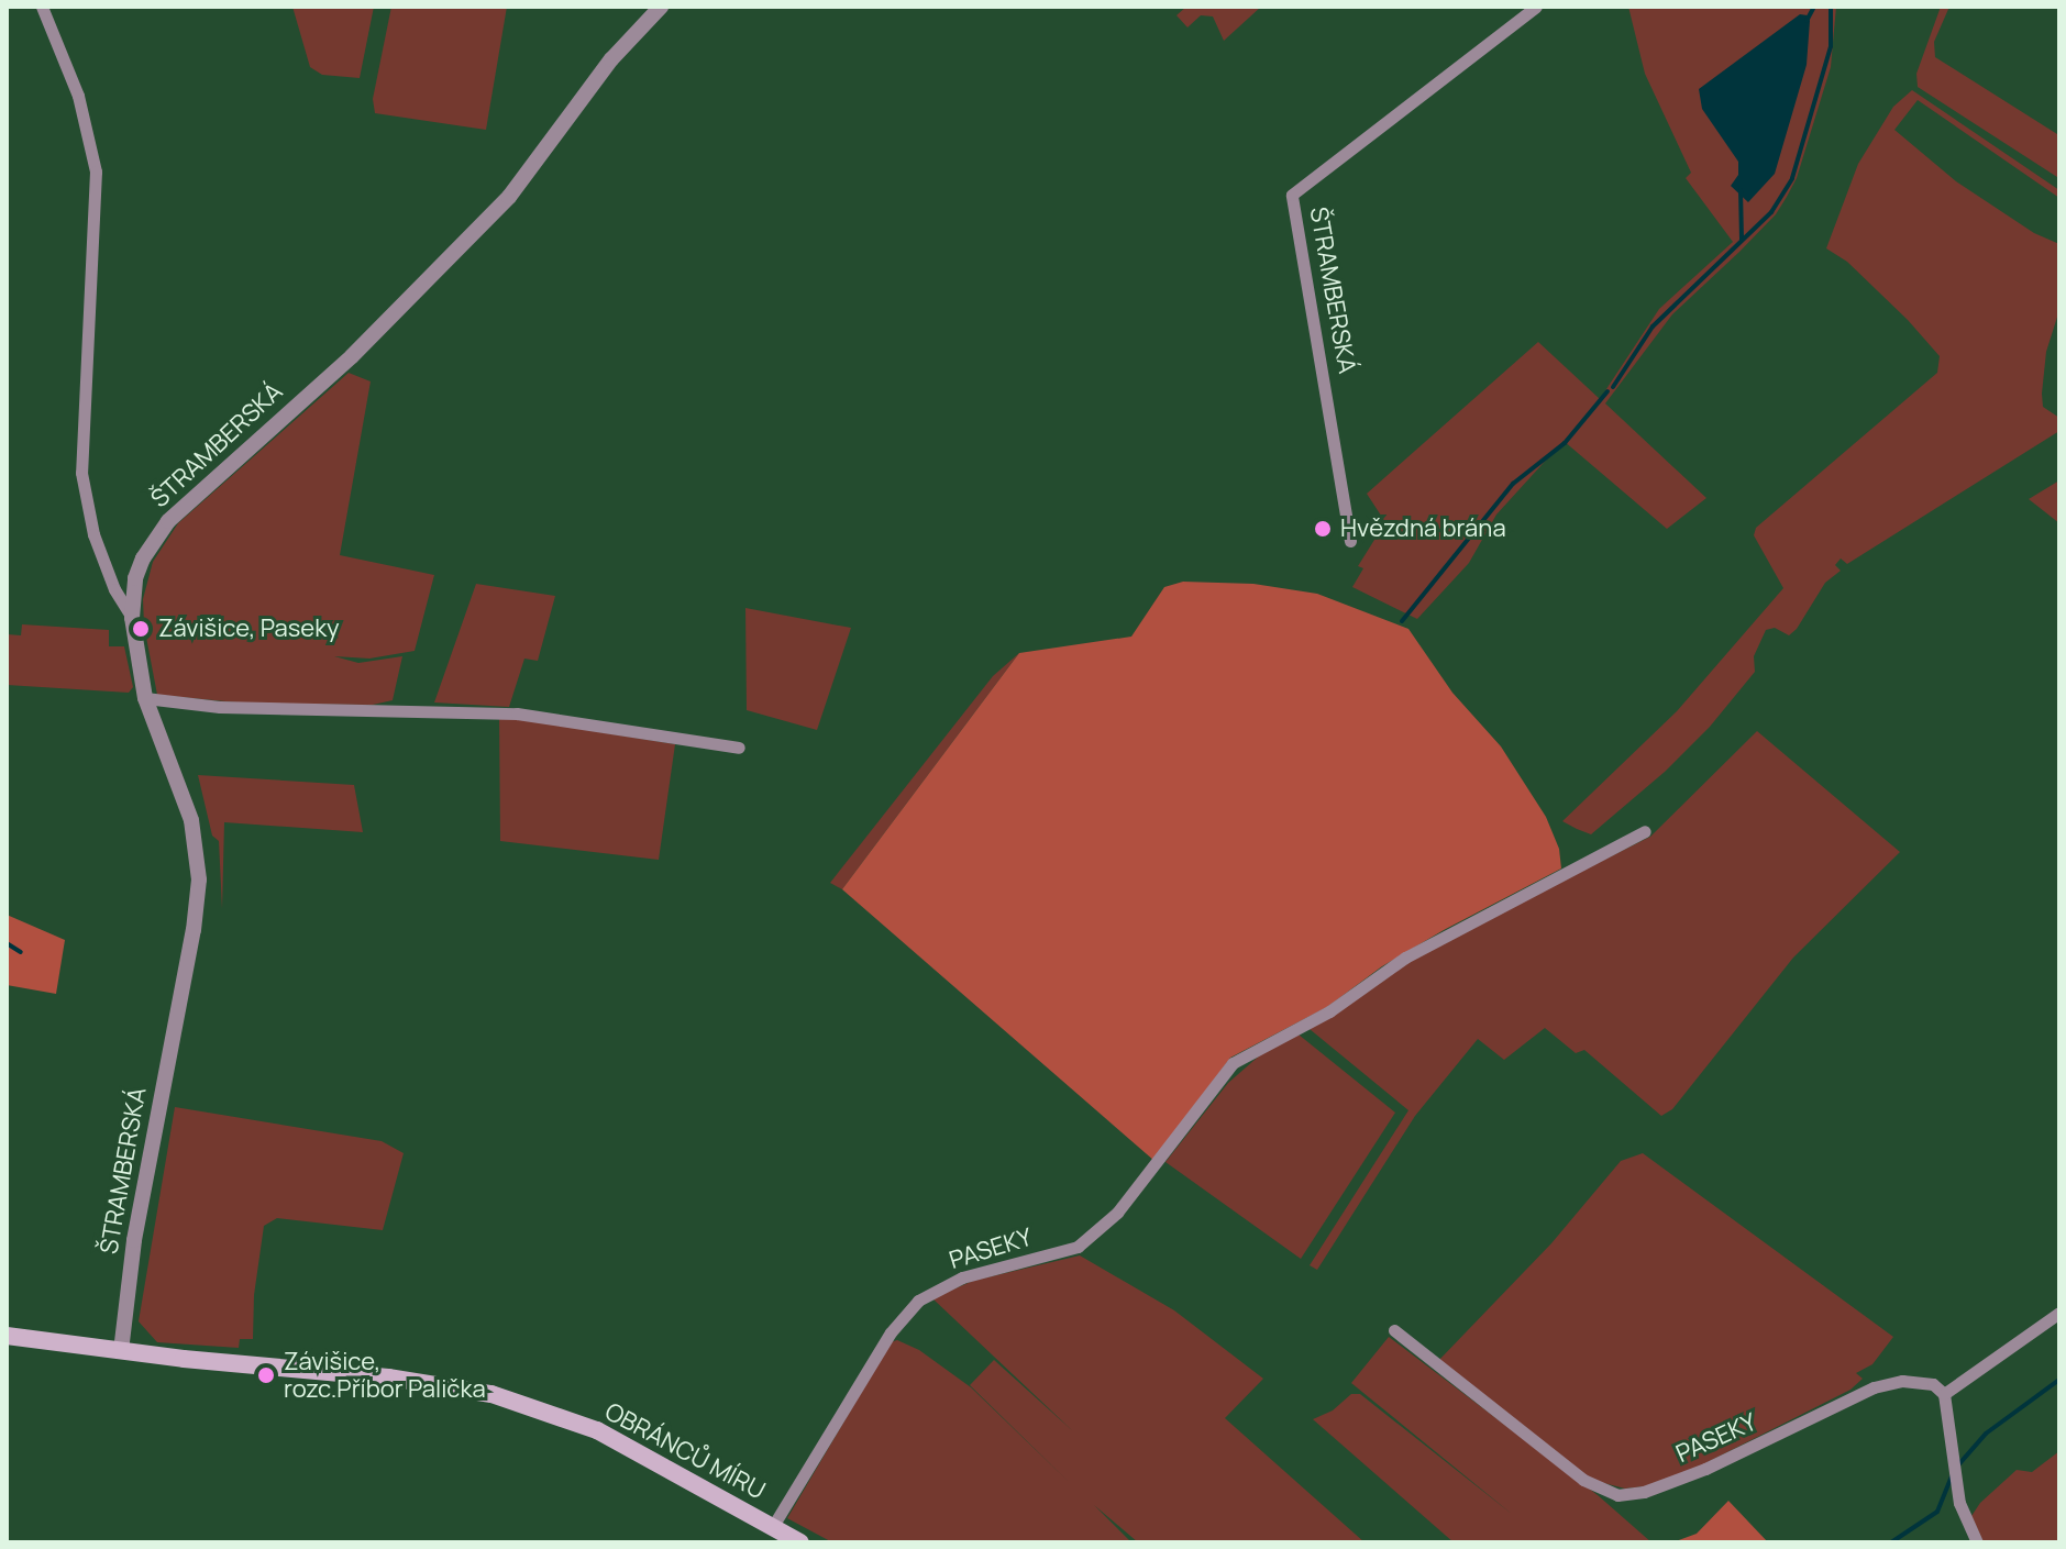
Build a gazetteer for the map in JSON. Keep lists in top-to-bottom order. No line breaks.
{"streets":{"main road":["OBRÁNCŮ MÍRU"],"street":["ŠTRAMBERSKÁ","PASEKY"]},"crossings":[["ŠTRAMBERSKÁ","OBRÁNCŮ MÍRU"],["PASEKY","OBRÁNCŮ MÍRU"]],"places":["Hvězdná brána","Závišice, Paseky","Závišice, rozc.Příbor Palička"]}
